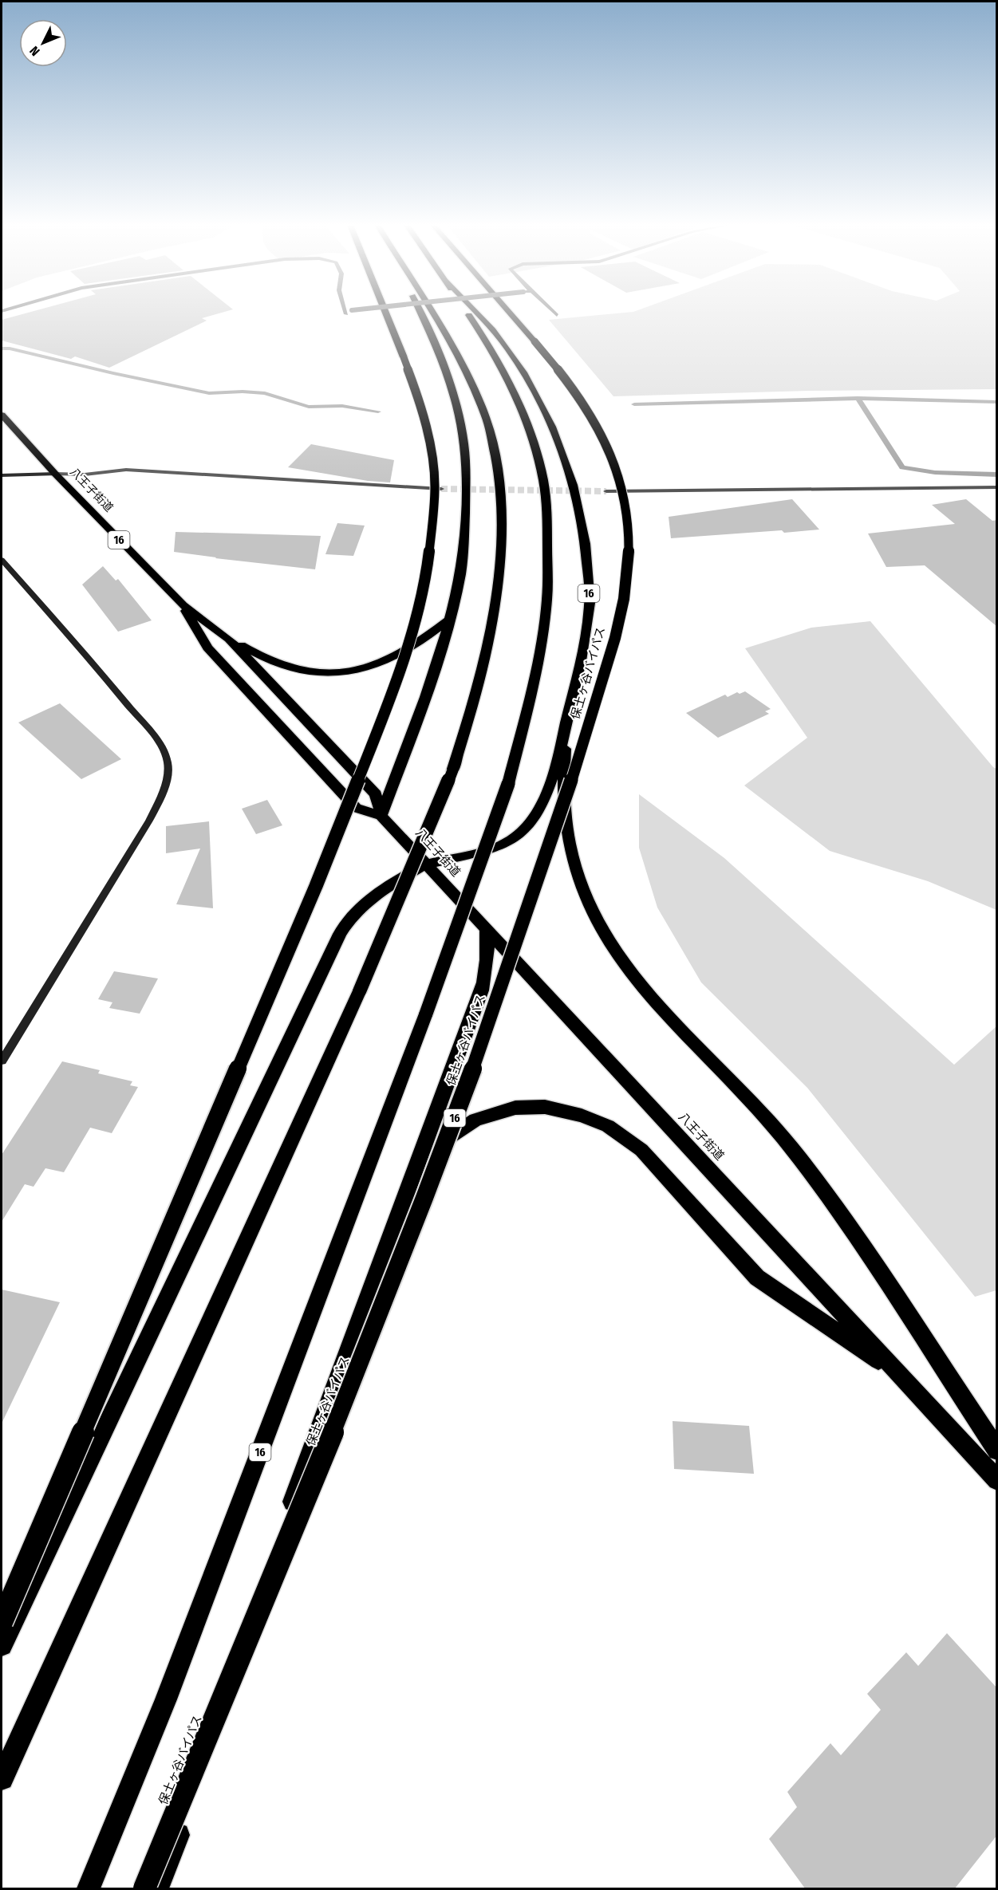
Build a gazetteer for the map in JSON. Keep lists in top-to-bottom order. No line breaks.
{"streets":{"highway":["八王子街道","16","保土ヶ谷バイパス"]},"crossings":[["八王子街道","16"]],"north":"bottom left"}
